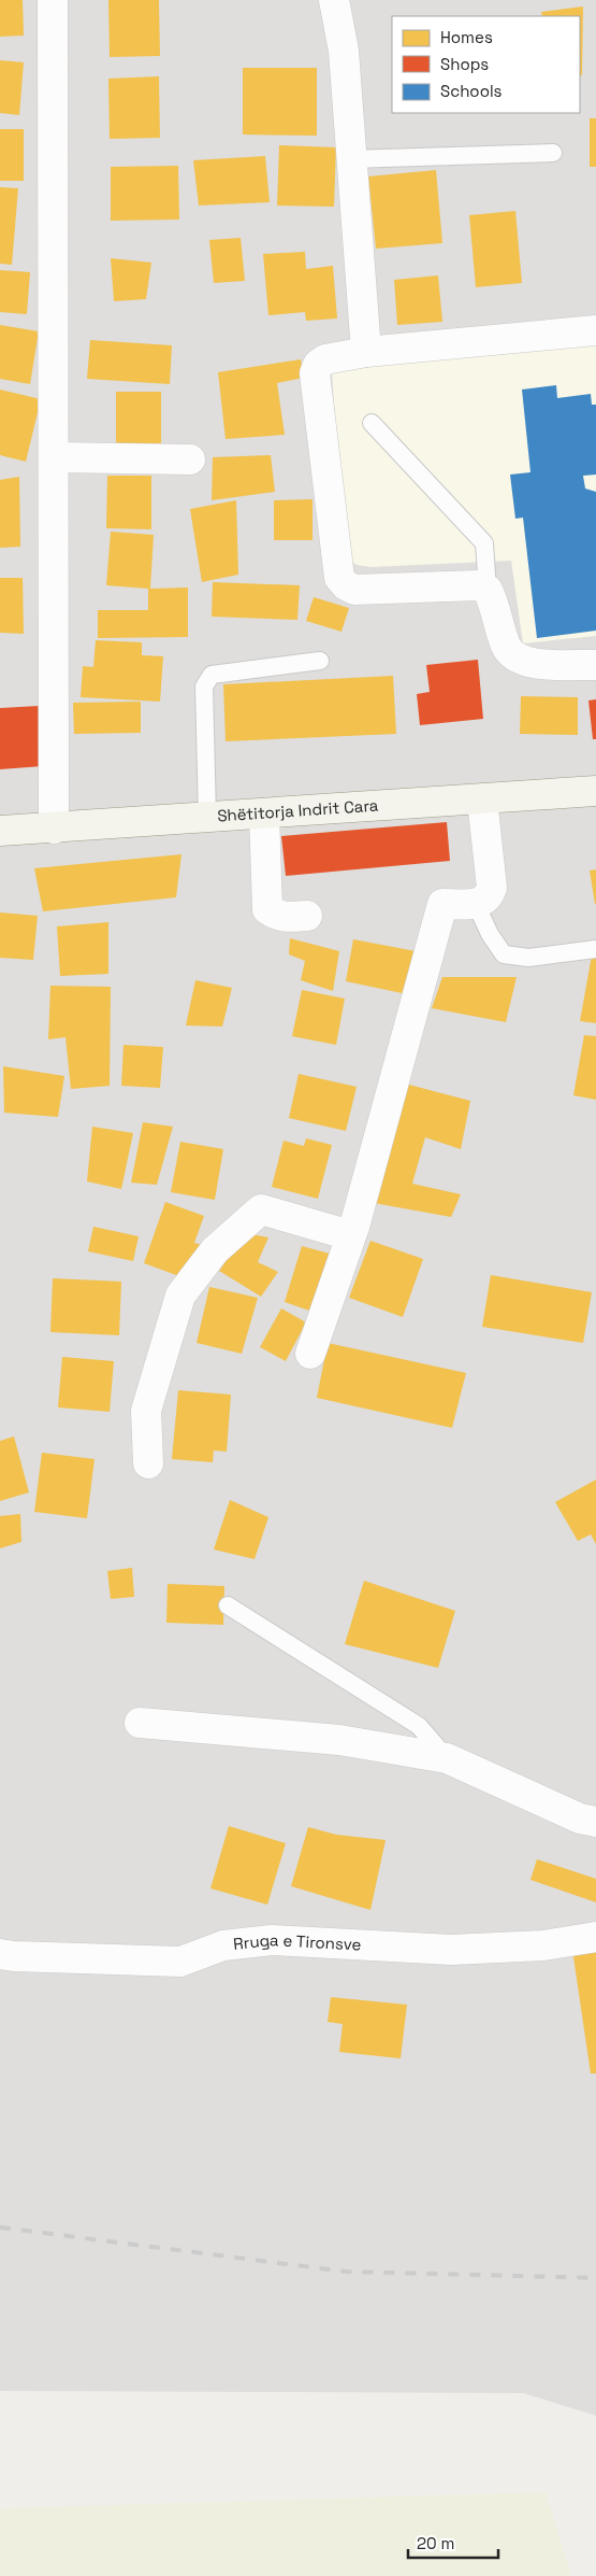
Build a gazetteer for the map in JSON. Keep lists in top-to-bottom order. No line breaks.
{"streets":{"main road":["Shëtitorja Indrit Cara"],"street":["Rruga e Tironsve"]},"legend":["Homes","Shops","Schools"],"scale_bar":"20 m"}
